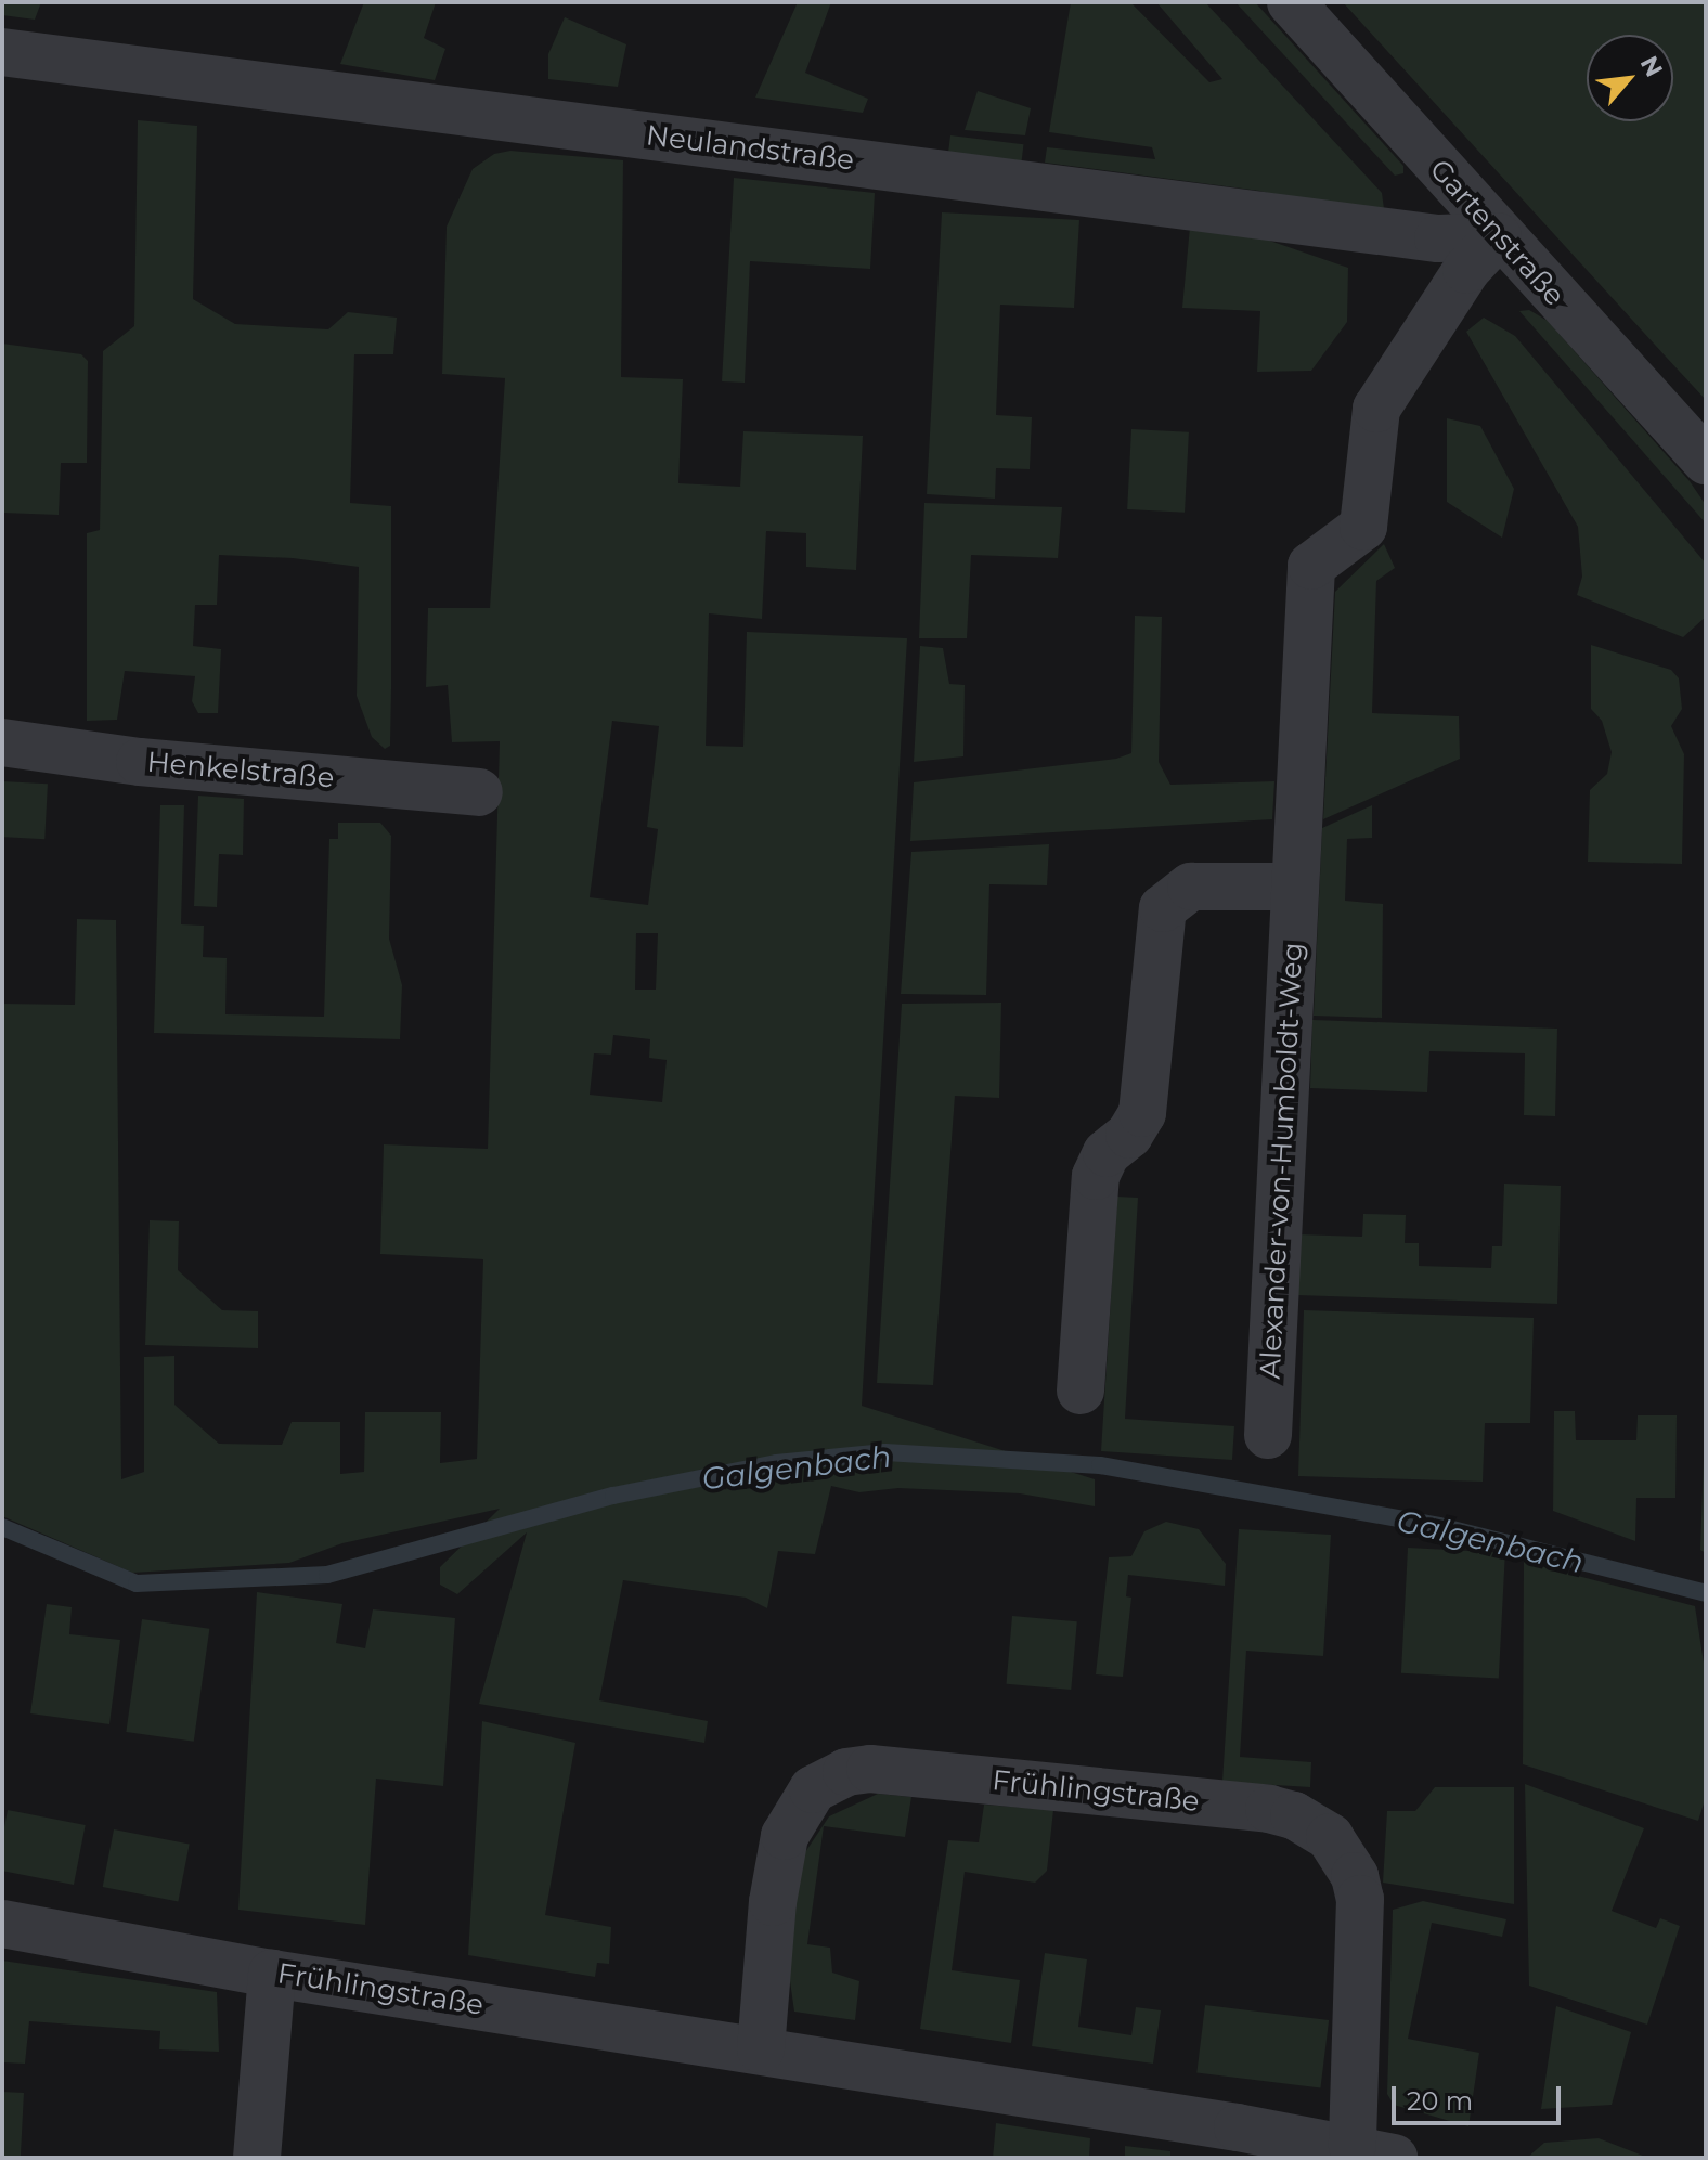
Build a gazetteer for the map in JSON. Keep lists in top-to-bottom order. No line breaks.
{"streets":{"street":["Neulandstraße","Gartenstraße","Henkelstraße","Alexander-von-Humboldt-Weg","Frühlingstraße"]},"crossings":[["Neulandstraße","Gartenstraße"],["Neulandstraße","Alexander-von-Humboldt-Weg"],["Gartenstraße","Alexander-von-Humboldt-Weg"]],"water":["Galgenbach"],"scale_bar":"20 m","north":"top right"}
